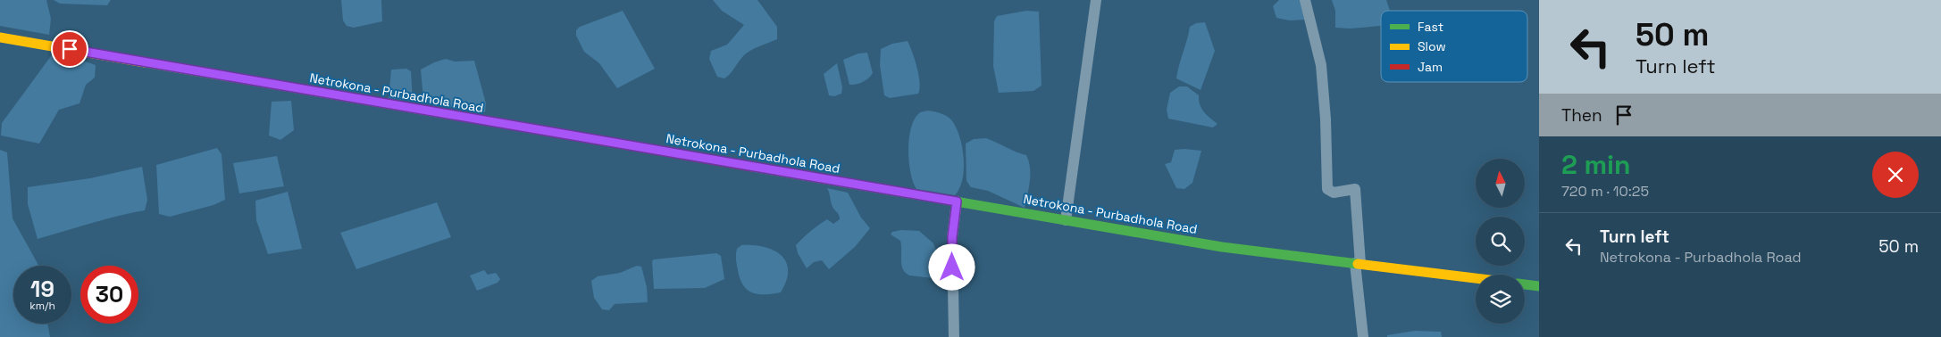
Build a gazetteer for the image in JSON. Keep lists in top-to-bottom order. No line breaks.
{"streets":{"main road":["Netrokona - Purbadhola Road"]},"legend":["Fast","Slow","Jam"],"north":"top","page":{"turn":["50 m","Turn left"],"then":"Then","heading":["2 min","720 m · 10:25"],"list":[{"name":"Turn left","note":"Netrokona - Purbadhola Road","value":"50 m"}],"speed":"19 km/h","limit":"30"}}
